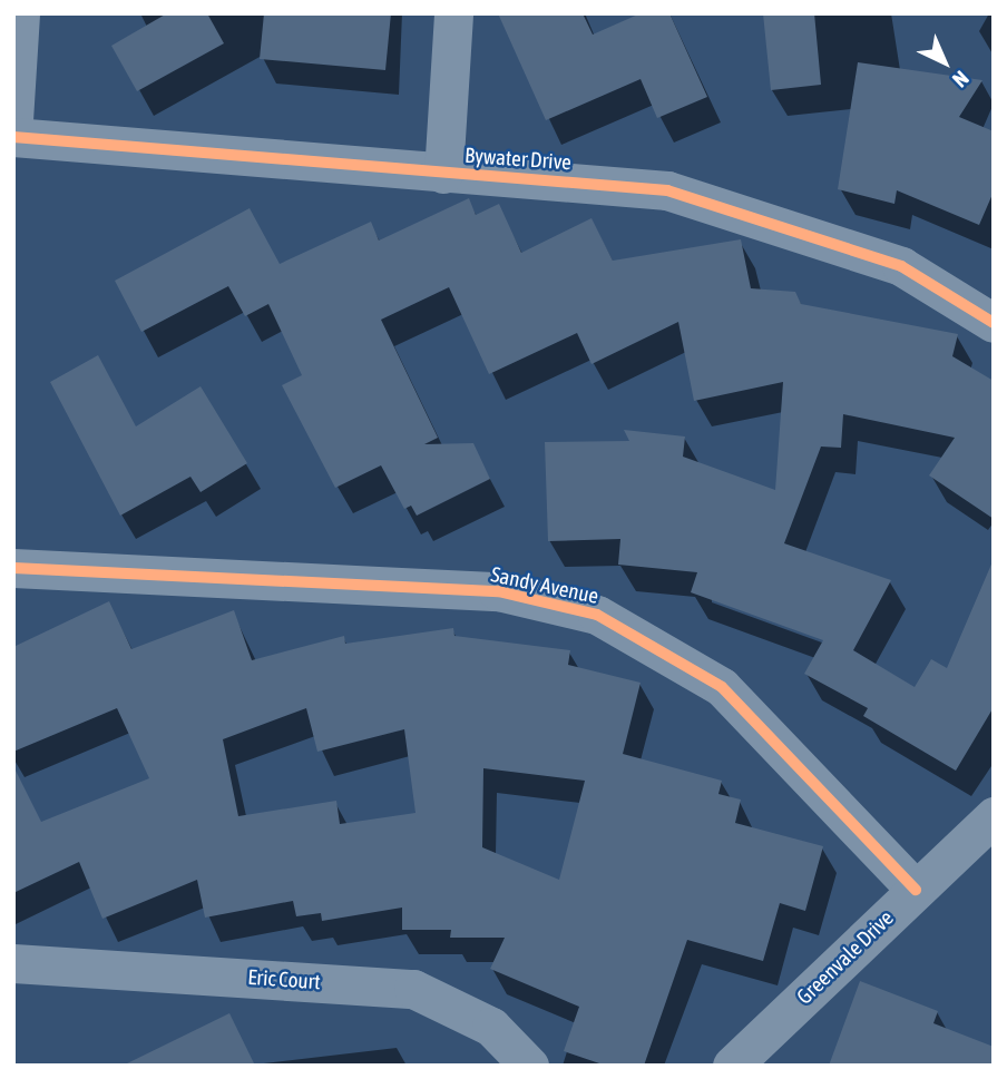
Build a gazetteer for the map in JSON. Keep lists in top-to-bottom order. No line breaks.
{"streets":{"street":["Bywater Drive","Sandy Avenue","Greenvale Drive","Eric Court"]},"crossings":[["Sandy Avenue","Greenvale Drive"]],"north":"bottom right"}
